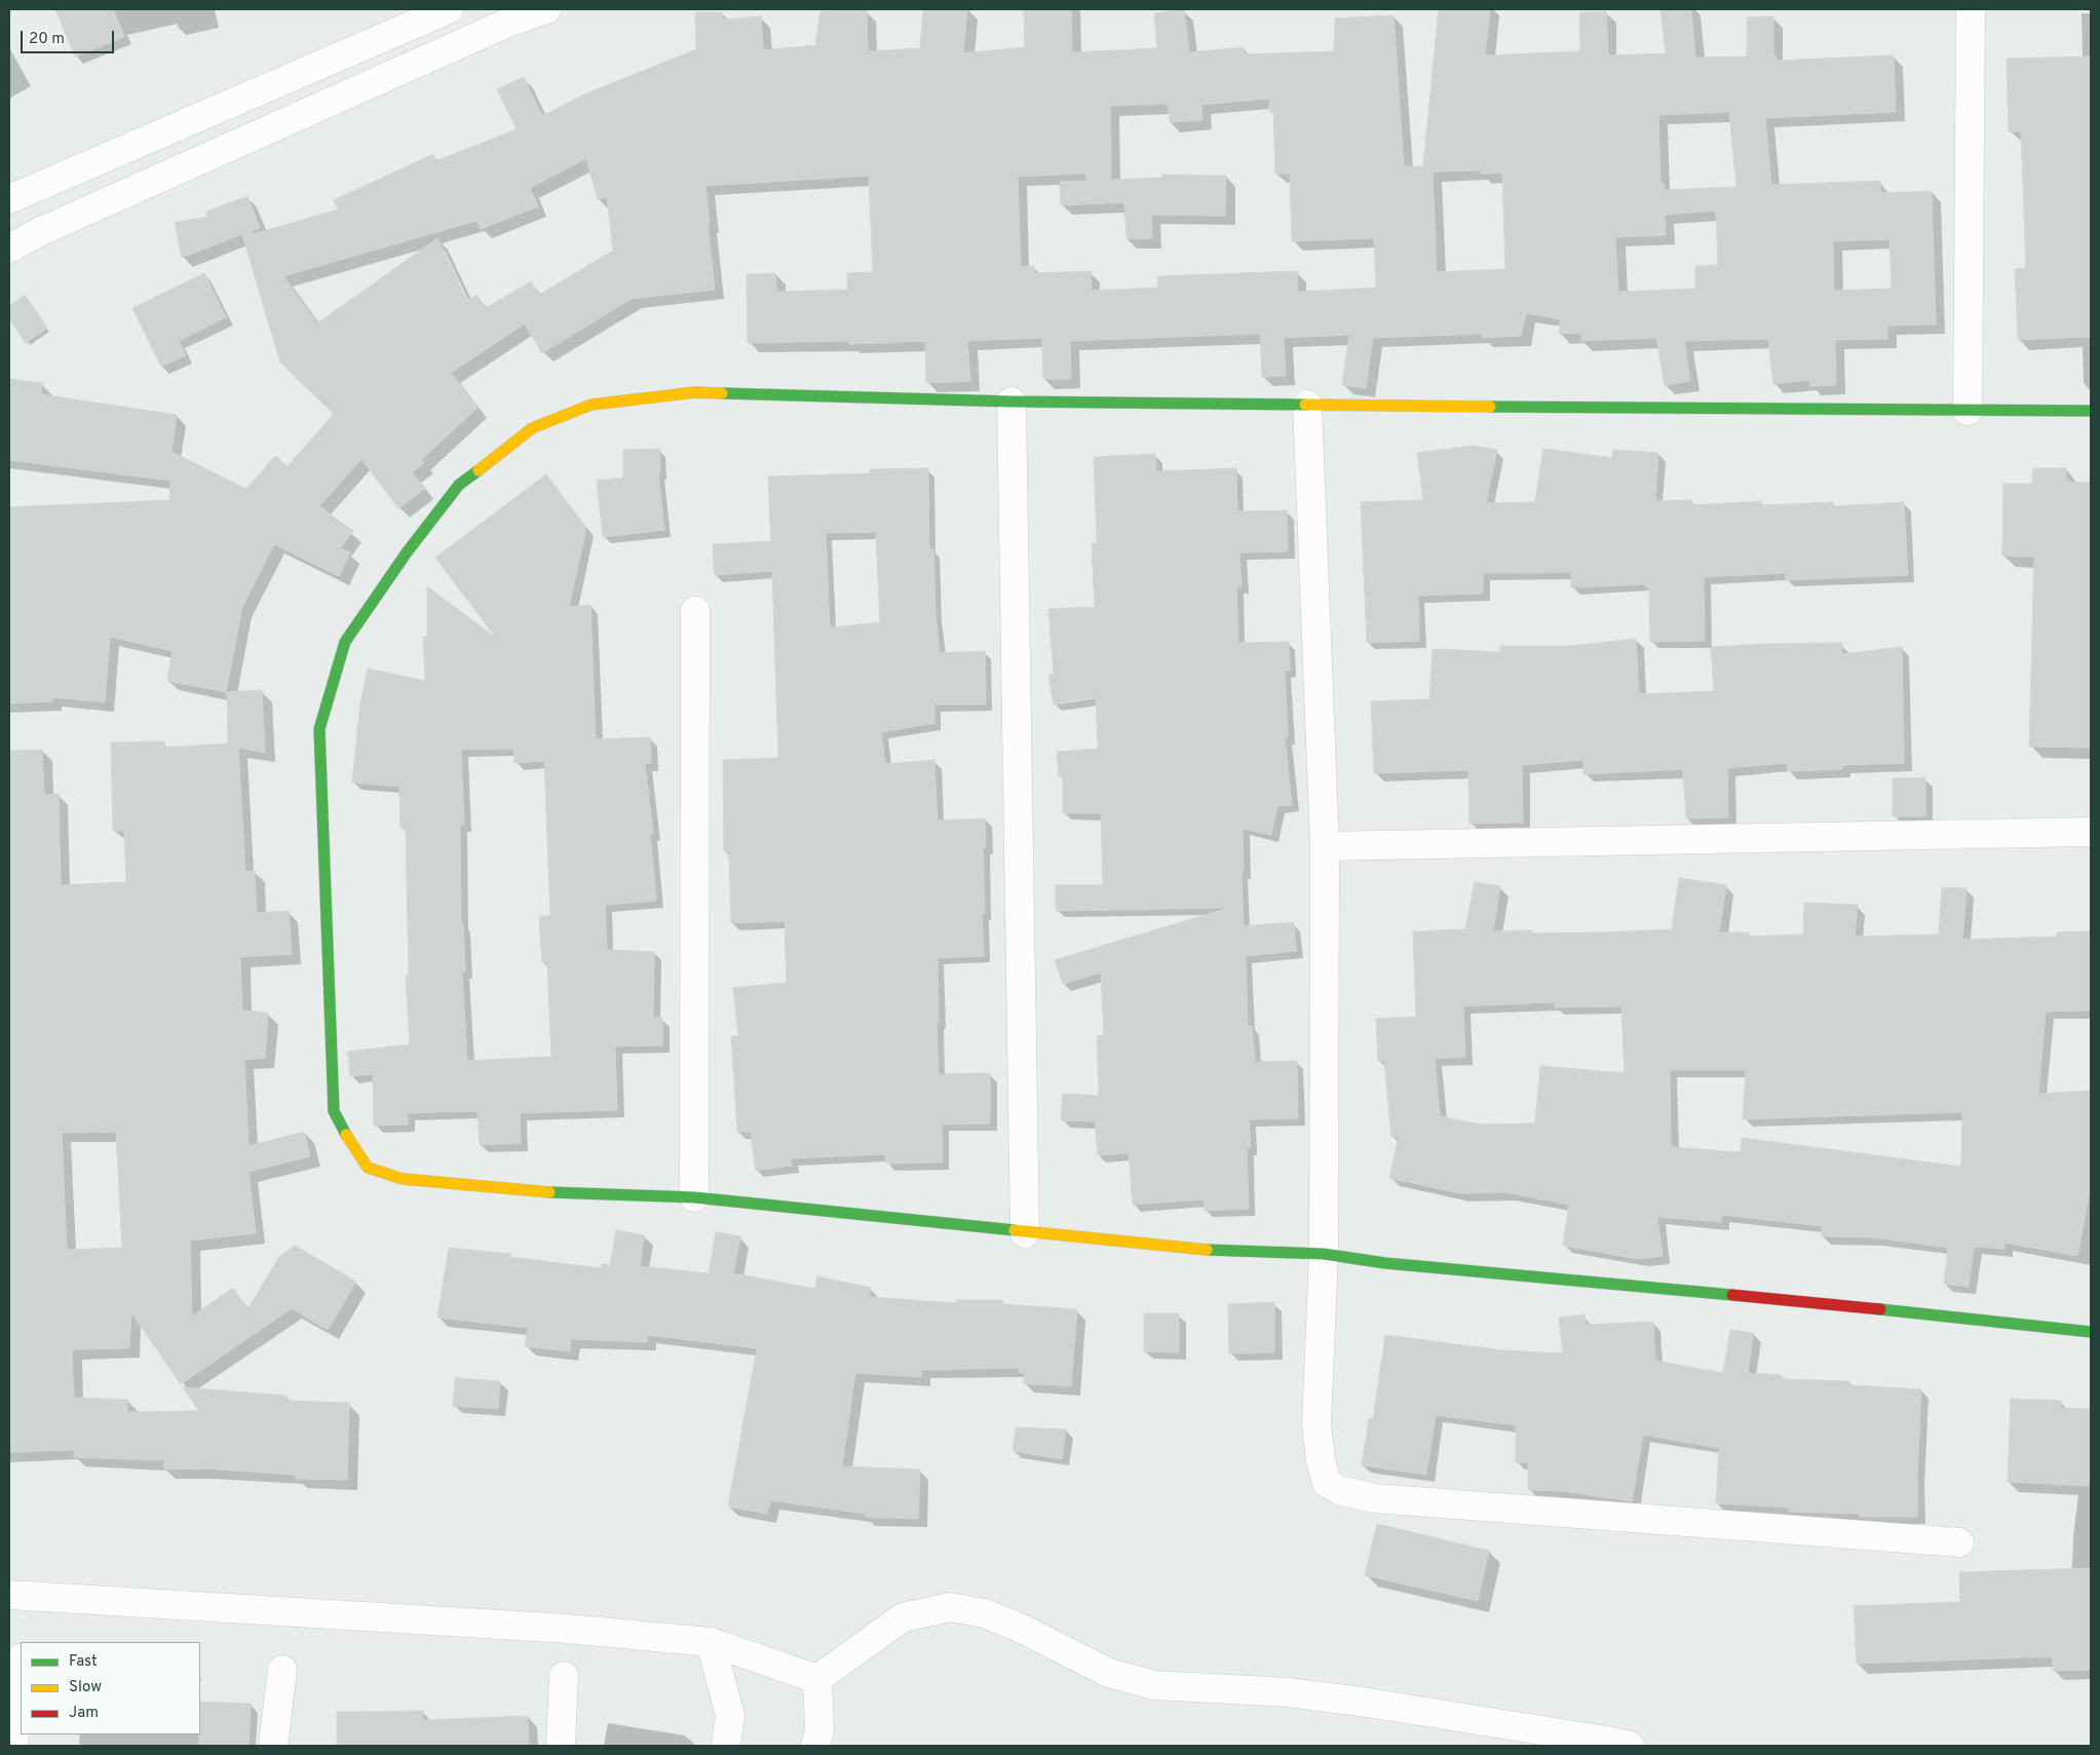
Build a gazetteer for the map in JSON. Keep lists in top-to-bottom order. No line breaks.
{"legend":["Fast","Slow","Jam"],"scale_bar":"20 m"}
